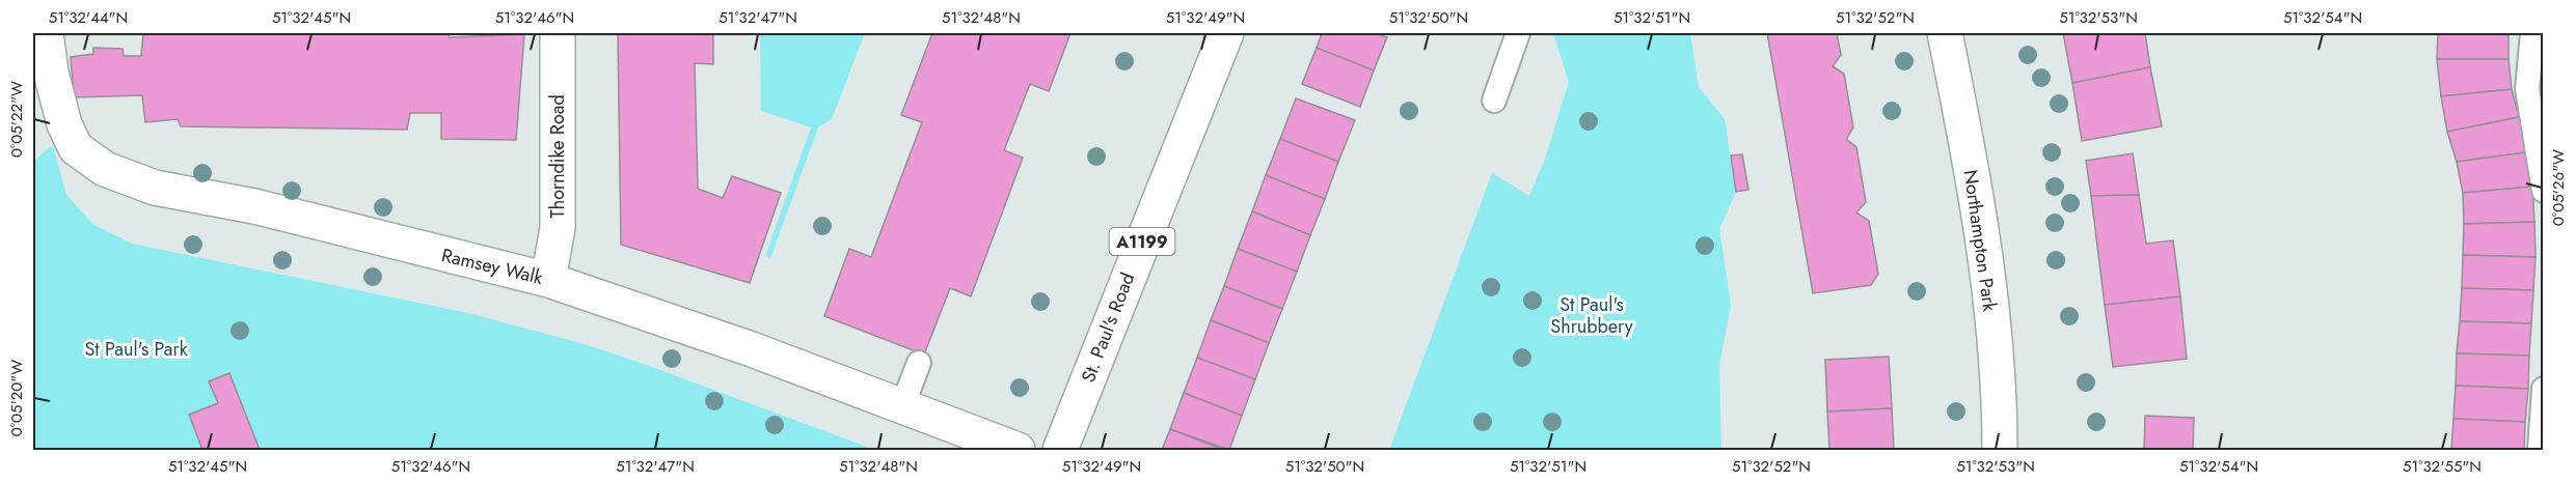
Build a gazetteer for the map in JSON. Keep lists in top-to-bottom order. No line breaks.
{"streets":{"street":["Thorndike Road","Northampton Park","A1199","Ramsey Walk","St. Paul's Road"]},"crossings":[["Thorndike Road","Ramsey Walk"]],"parks":["St Paul's Shrubbery","St Paul's Park"],"coordinates":["51°32'44\"N","51°32'45\"N","51°32'46\"N","51°32'47\"N","51°32'48\"N","51°32'49\"N","51°32'50\"N","51°32'51\"N","51°32'52\"N","51°32'53\"N","51°32'54\"N","0°05'22\"W","0°05'26\"W","0°05'20\"W","51°32'55\"N"]}
